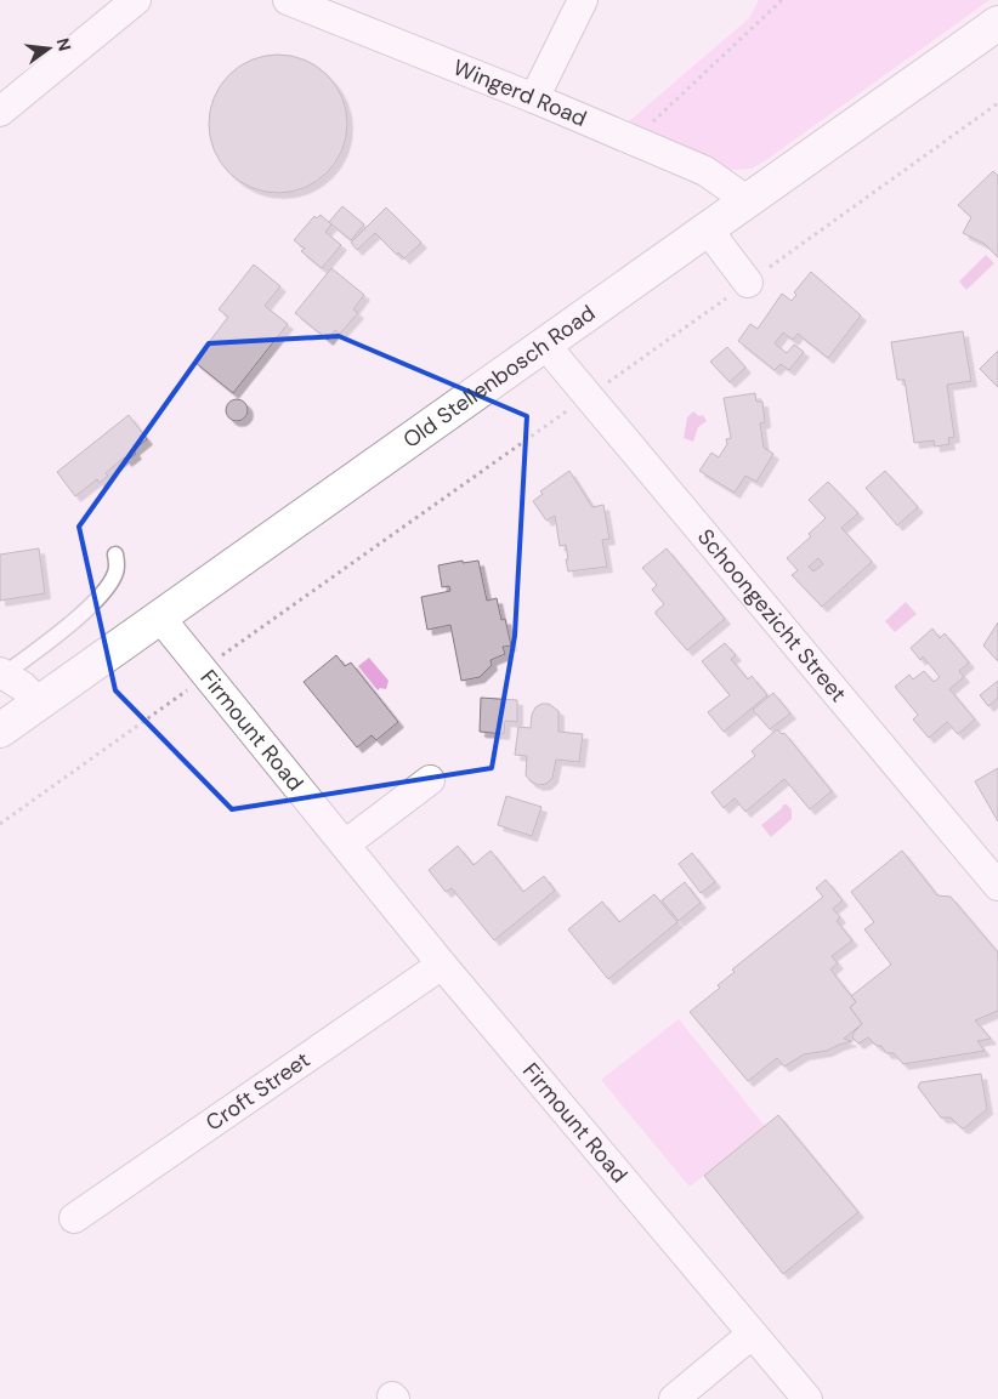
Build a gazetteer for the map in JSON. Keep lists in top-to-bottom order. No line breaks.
{"streets":{"street":["Wingerd Road","Old Stellenbosch Road","Schoongezicht Street","Firmount Road","Croft Street"]},"crossings":[["Wingerd Road","Old Stellenbosch Road"],["Old Stellenbosch Road","Schoongezicht Street"],["Old Stellenbosch Road","Firmount Road"],["Firmount Road","Croft Street"]],"north":"right"}
